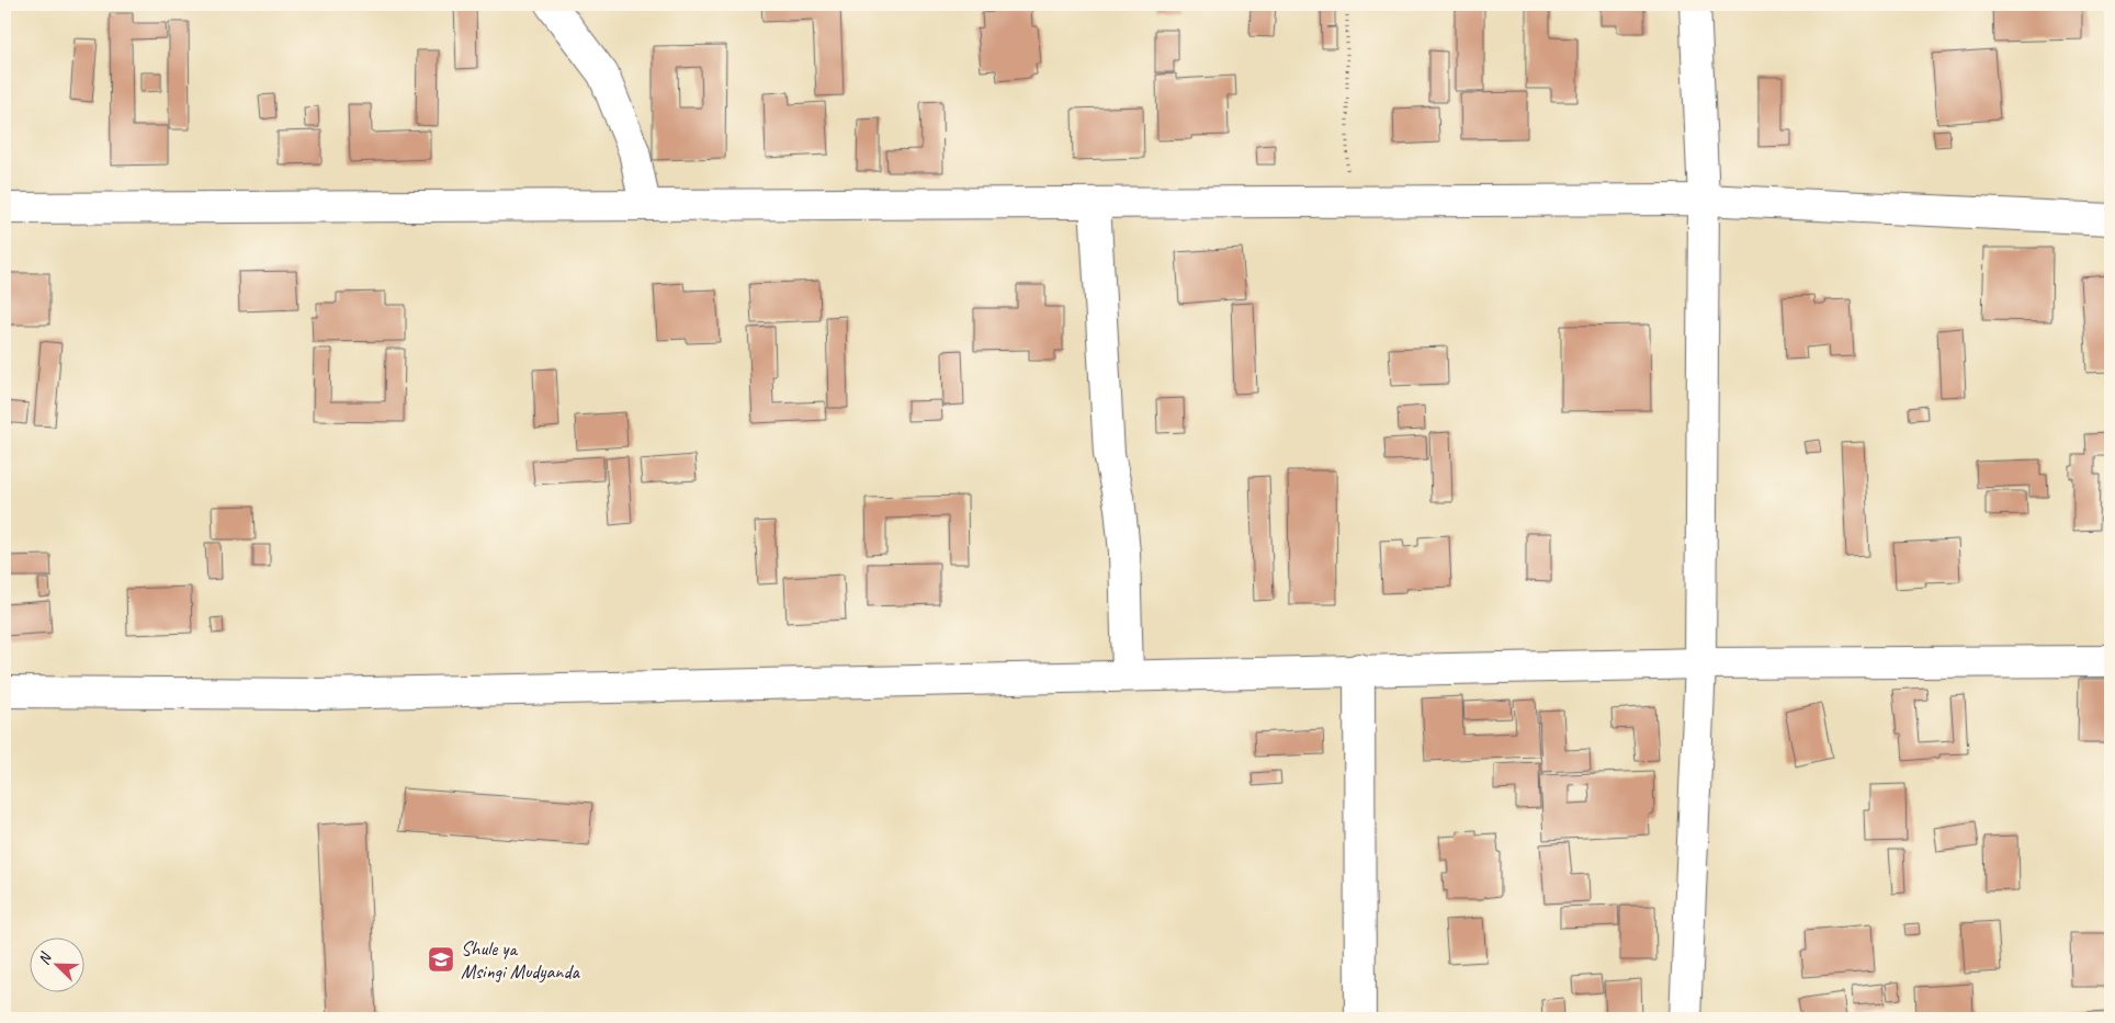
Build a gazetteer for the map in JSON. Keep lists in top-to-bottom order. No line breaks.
{"places":{"school or university":["Shule ya Msingi Mudyanda"]},"north":"top left"}
